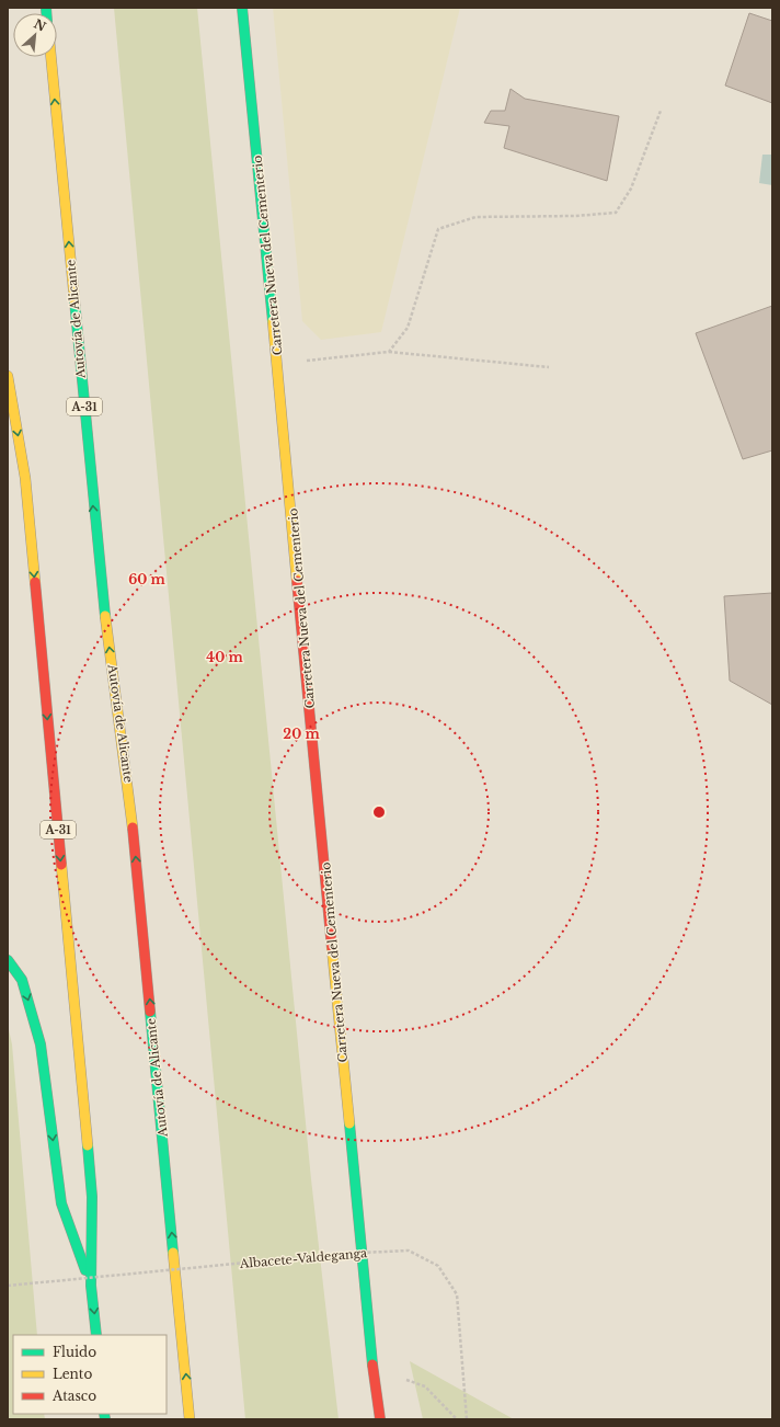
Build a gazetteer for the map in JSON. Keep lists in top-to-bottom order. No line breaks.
{"streets":{"main road":["Carretera Nueva del Cementerio","Autovía de Alicante","A-31"],"path":["Albacete-Valdeganga"]},"legend":["Fluido","Lento","Atasco"],"north":"top right","rings":["60 m","40 m","20 m"]}
